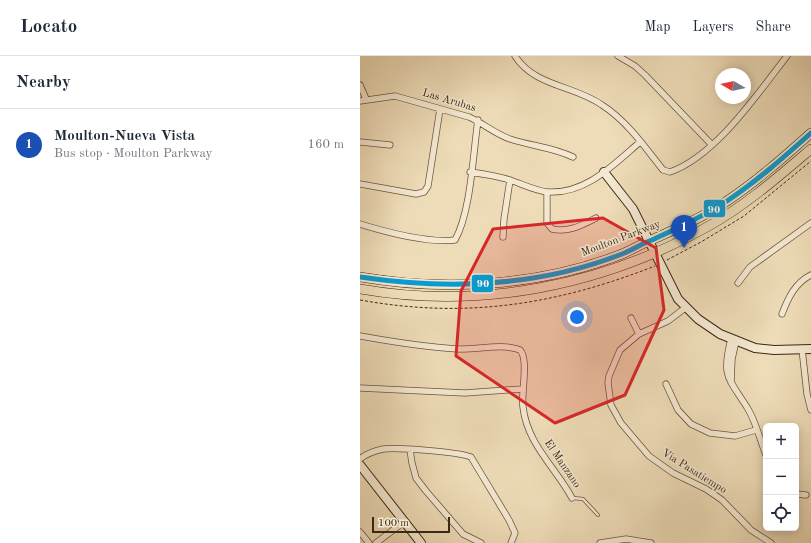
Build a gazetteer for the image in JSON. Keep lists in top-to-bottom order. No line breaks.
{"streets":{"main road":["Moulton Parkway"],"street":["Las Arubas","El Manzano","Via Pasatiempo"]},"lines":["transit line 90"],"scale_bar":"100 m","north":"left","page":{"header":"Locato","nav":["Map","Layers","Share"],"heading":"Nearby","list":[{"mark":"1","name":"Moulton-Nueva Vista","note":"Bus stop · Moulton Parkway","value":"160 m"}],"pins":"1","map_buttons":["+","−"],"scale":"100 m"}}
